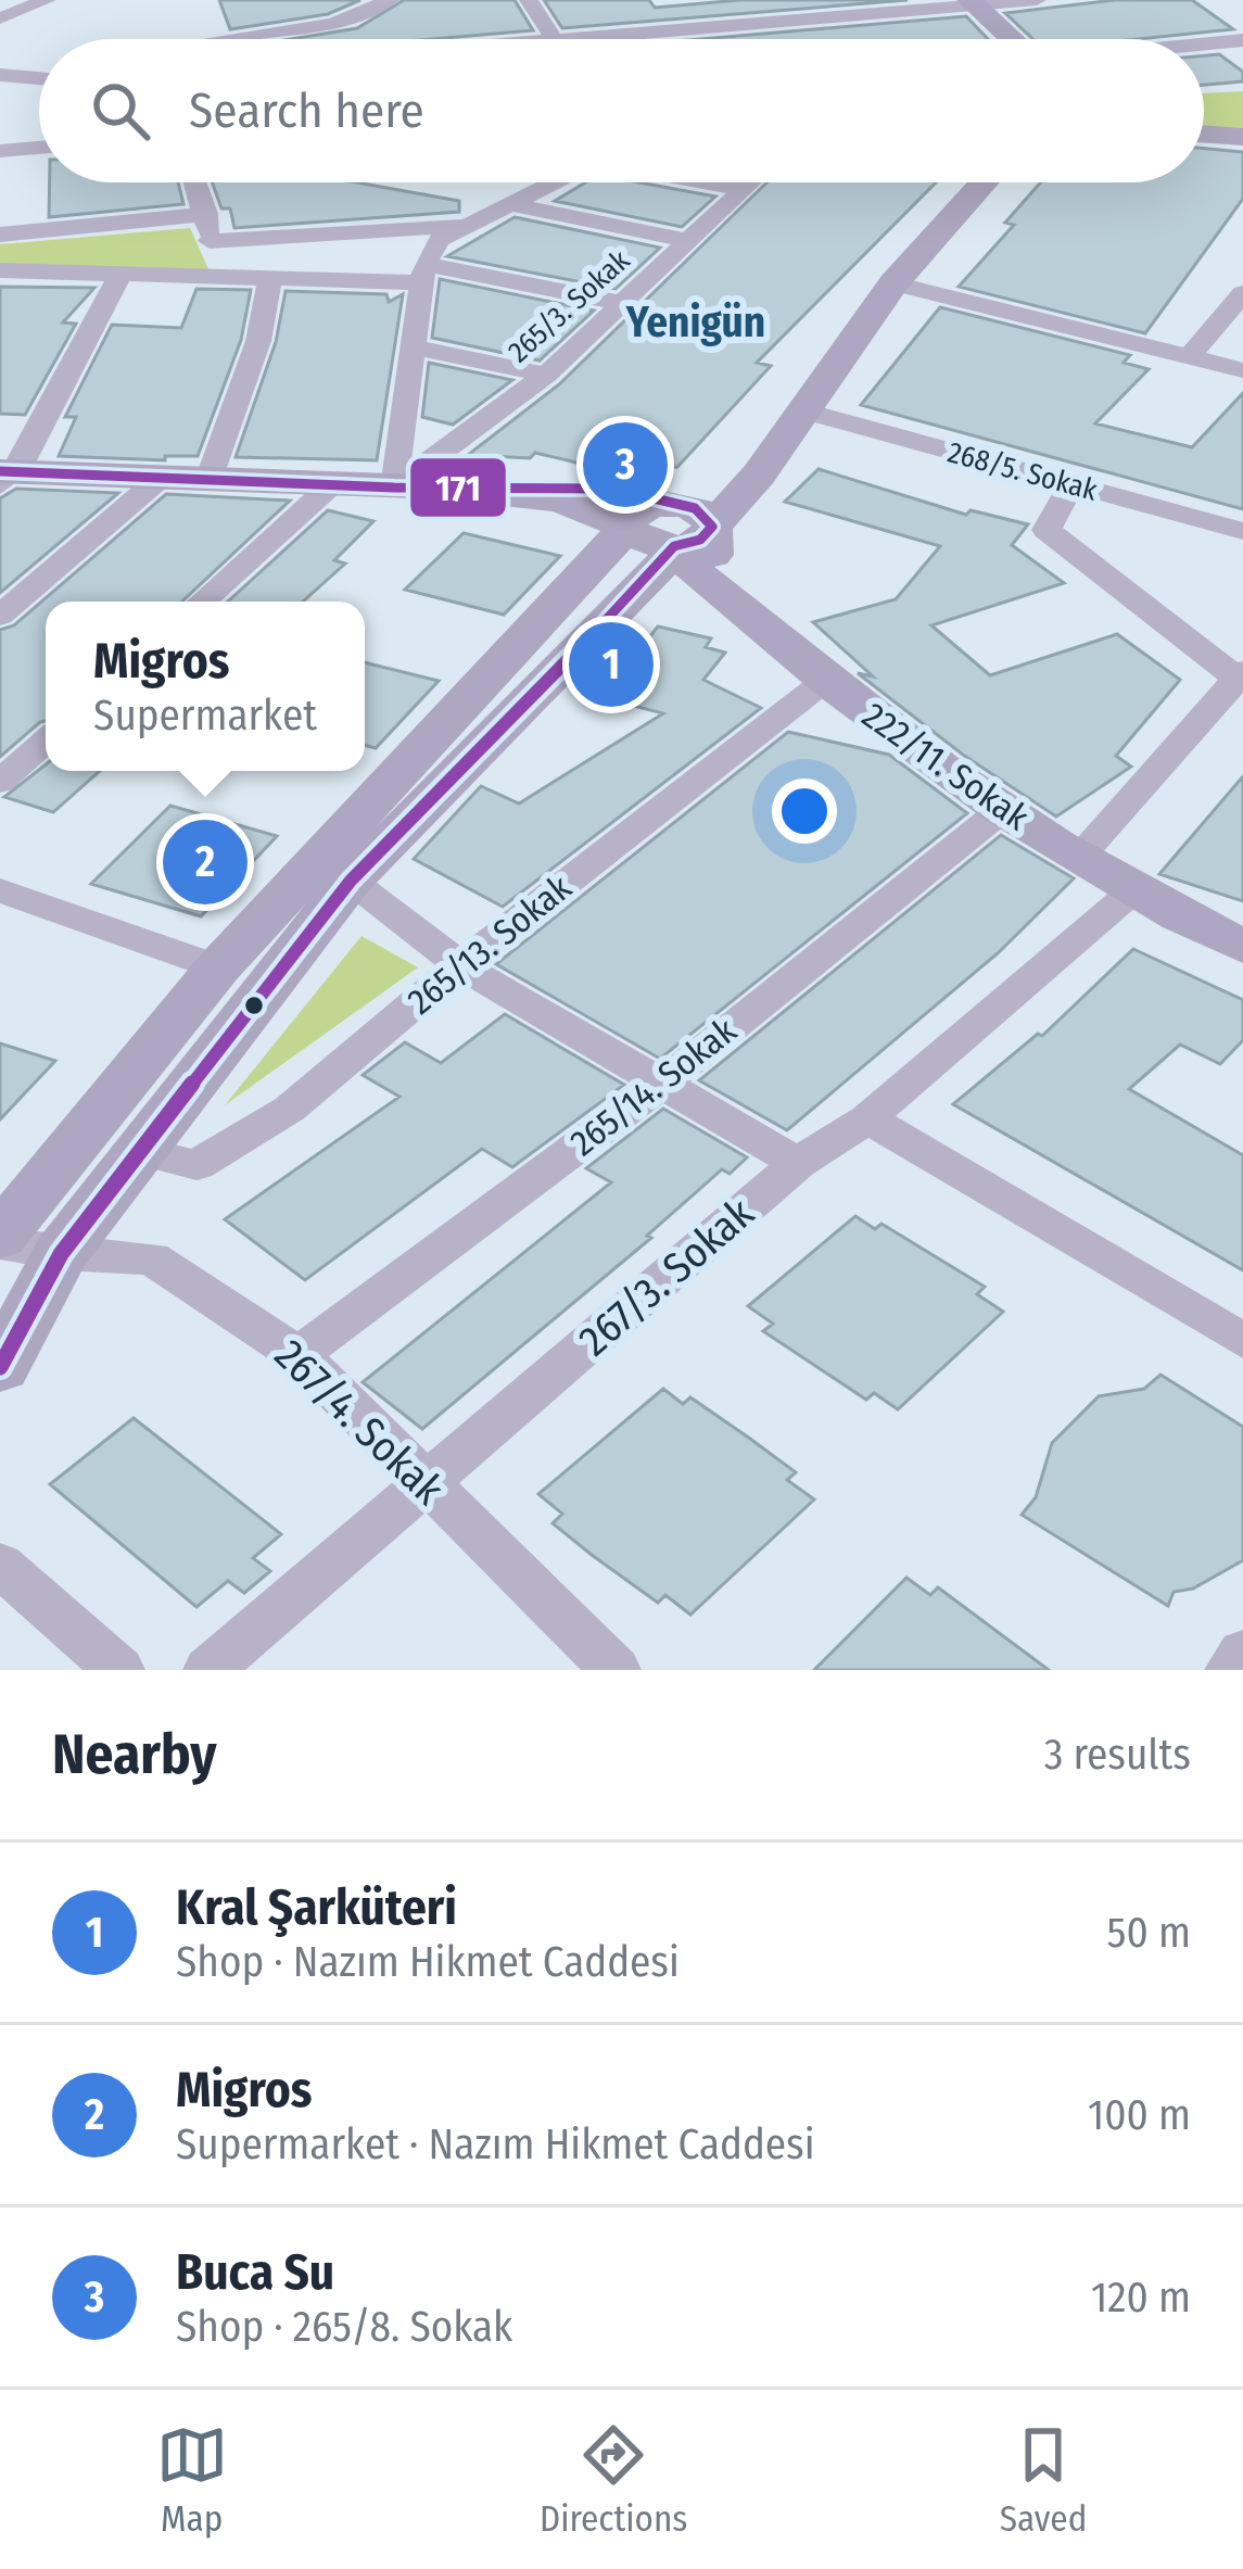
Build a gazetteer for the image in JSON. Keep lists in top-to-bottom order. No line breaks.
{"streets":{"main road":["222/11. Sokak"],"street":["265/3. Sokak","268/5. Sokak","265/13. Sokak","265/14. Sokak","267/3. Sokak","267/4. Sokak"]},"crossings":[["265/3. Sokak","222/11. Sokak"],["222/11. Sokak","265/13. Sokak"],["222/11. Sokak","265/14. Sokak"],["222/11. Sokak","267/3. Sokak"],["265/14. Sokak","267/4. Sokak"],["267/3. Sokak","267/4. Sokak"]],"districts":["Yenigün"],"lines":["transit line 171"],"page":{"search":"Search here","pins":["3","1","2"],"popup":["Migros","Supermarket"],"heading":["Nearby","3 results"],"list":[{"mark":"1","name":"Kral Şarküteri","note":"Shop · Nazım Hikmet Caddesi","value":"50 m"},{"mark":"2","name":"Migros","note":"Supermarket · Nazım Hikmet Caddesi","value":"100 m"},{"mark":"3","name":"Buca Su","note":"Shop · 265/8. Sokak","value":"120 m"}],"nav":["Map","Directions","Saved"]}}
